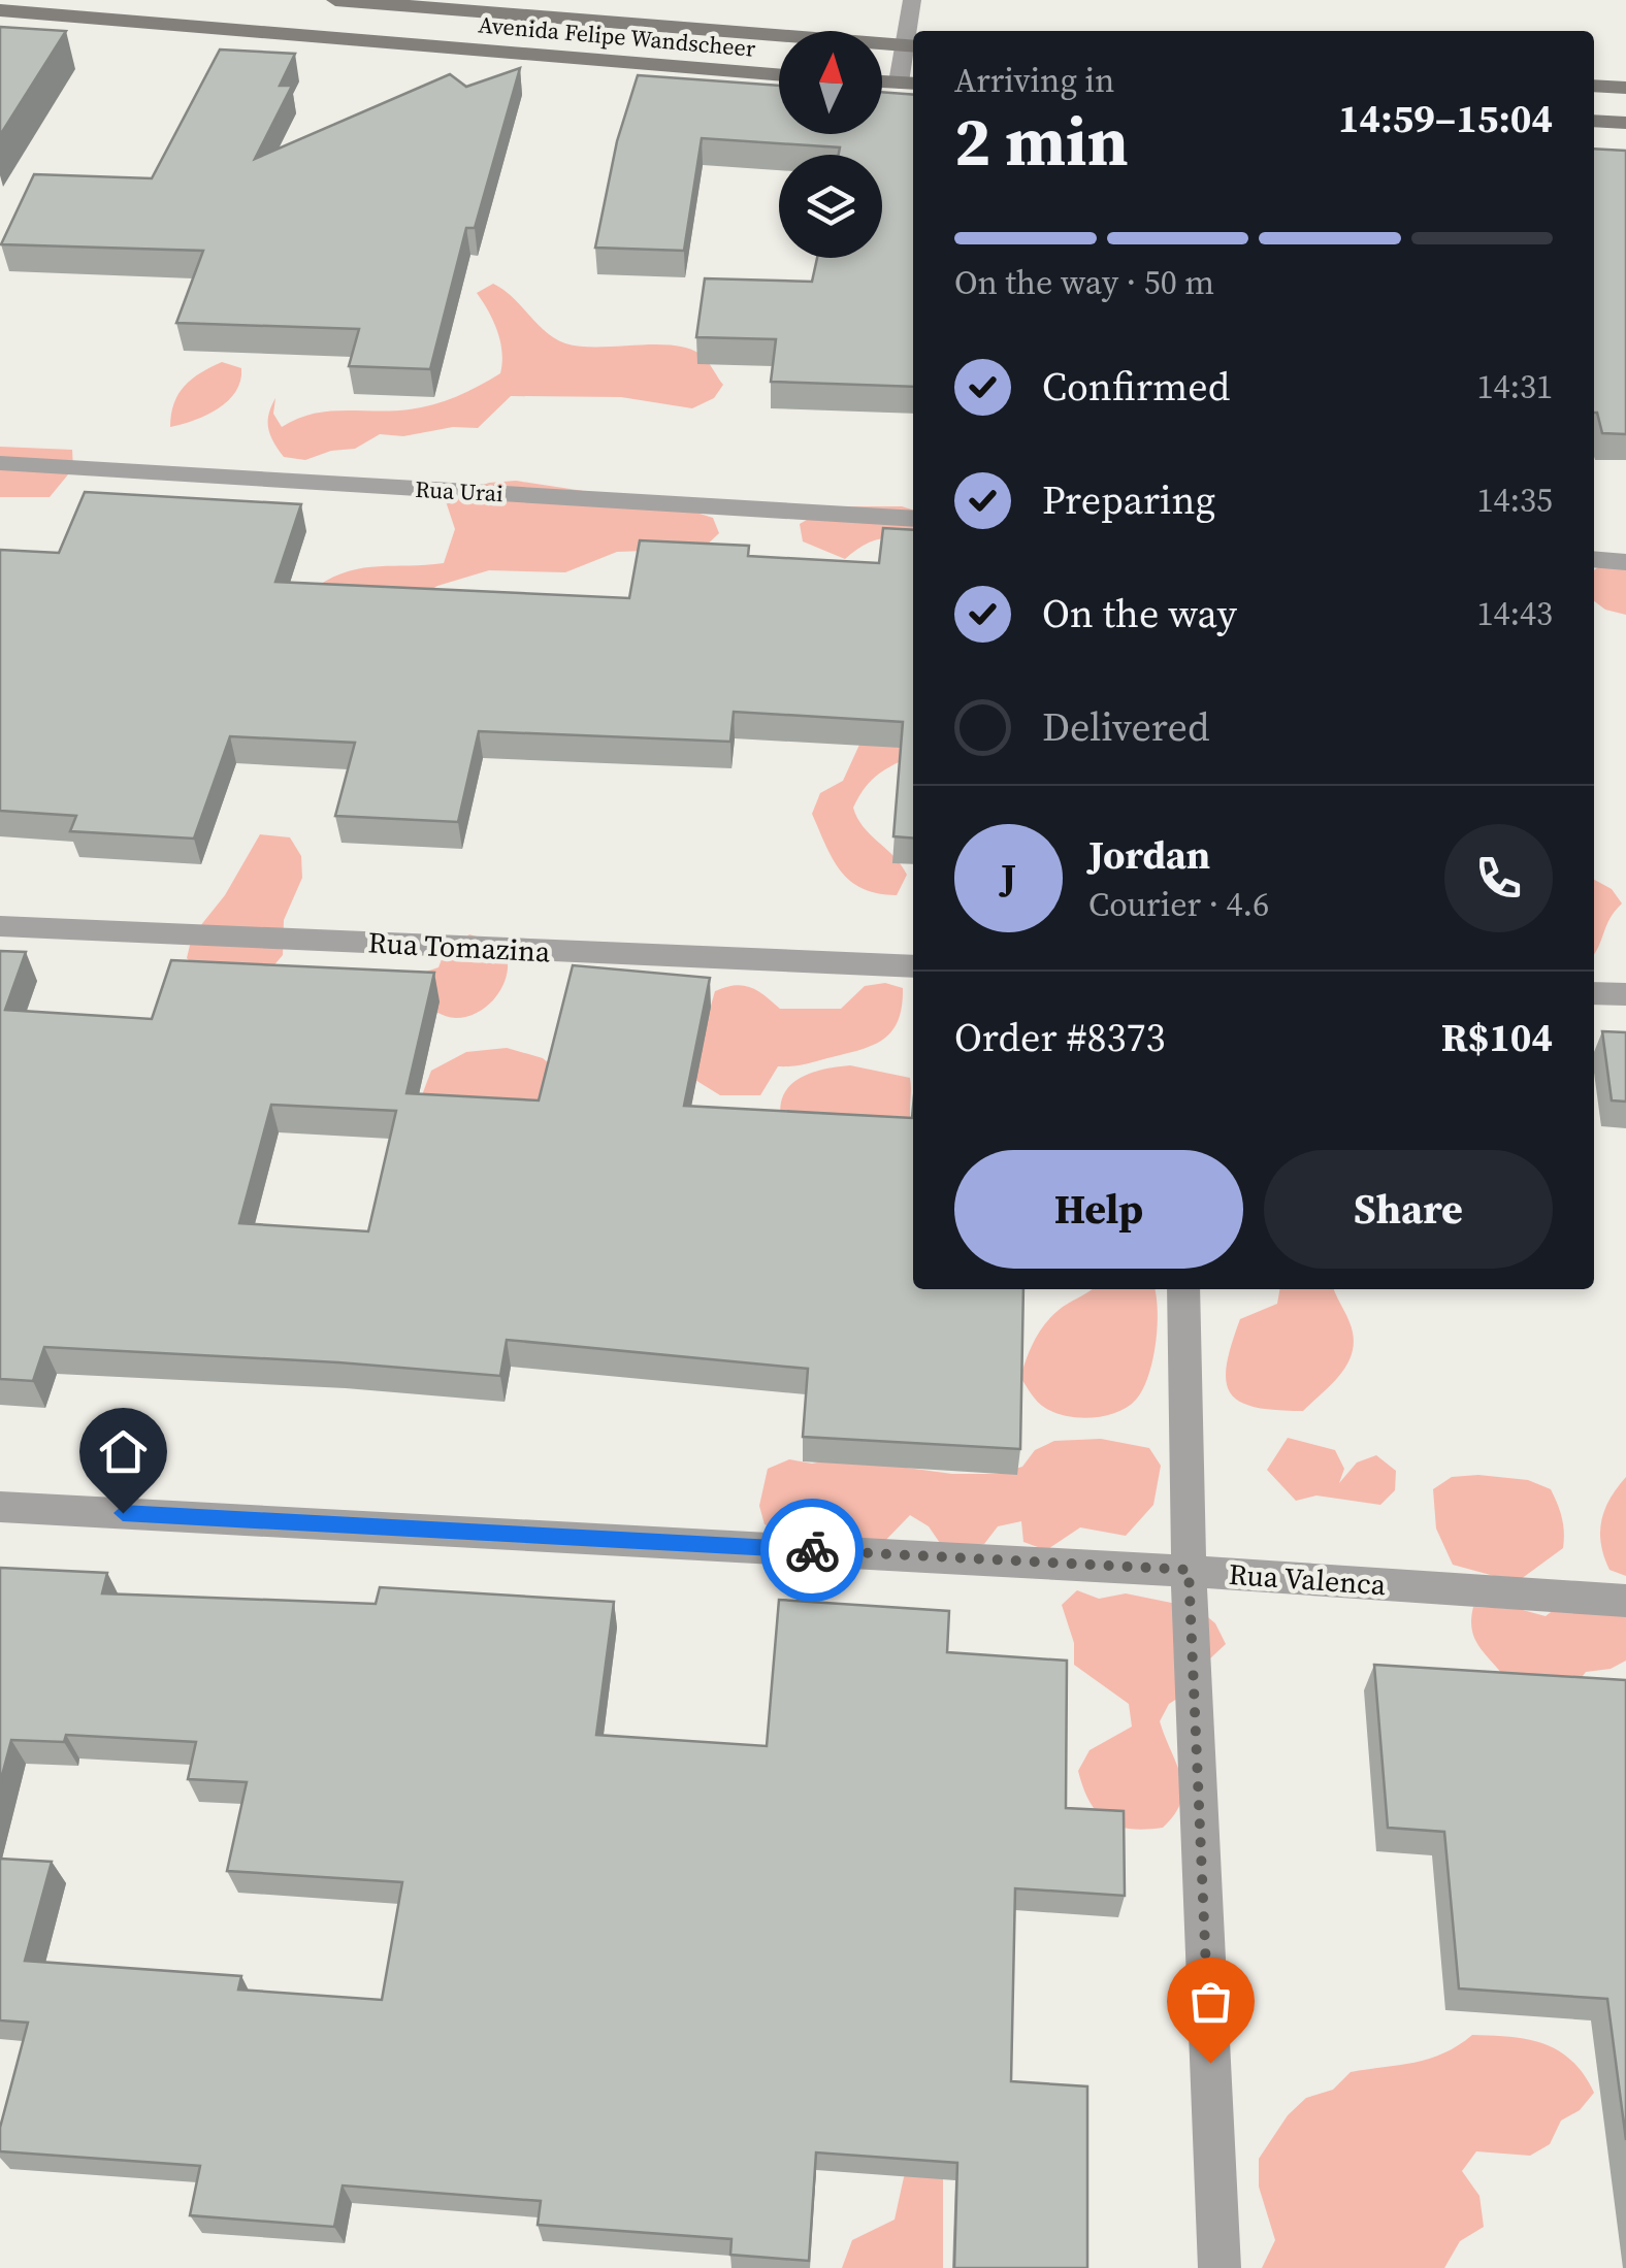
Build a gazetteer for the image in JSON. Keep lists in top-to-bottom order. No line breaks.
{"streets":{"main road":["Avenida Felipe Wandscheer"],"street":["Rua Urai","Rua Tomazina","Rua Valenca"]},"north":"top","page":{"heading":["2 min","Arriving in","14:59–15:04"],"panel":["Jordan","Courier · 4.6","Order #8373","R$104"],"bar":"On the way · 50 m","list":[["Confirmed","14:31"],["Preparing","14:35"],["On the way","14:43"],"Delivered"],"round":"J","buttons":["Help","Share"]}}
